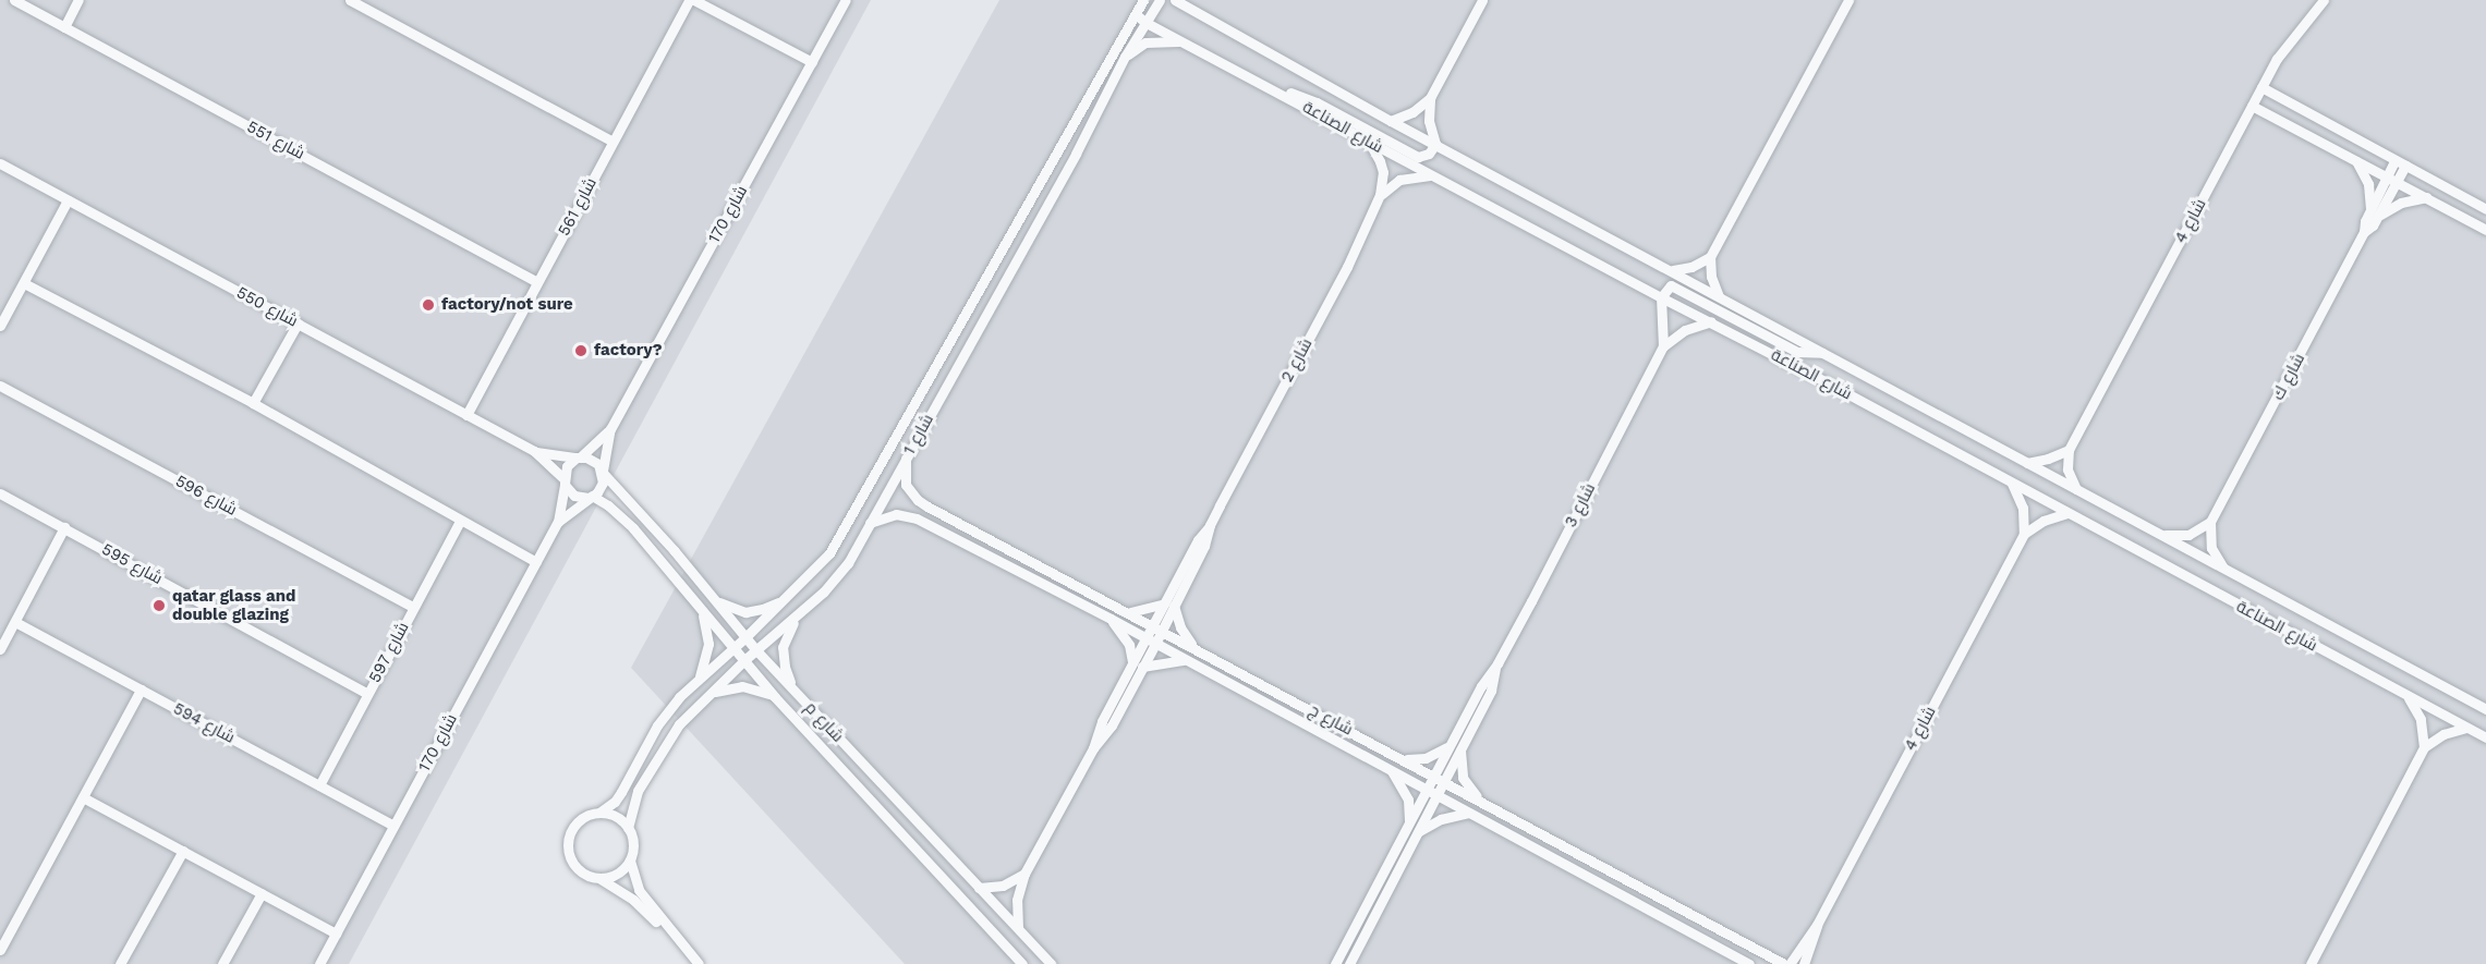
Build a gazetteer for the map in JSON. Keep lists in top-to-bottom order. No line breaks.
{"streets":{"street":["شارع الصناعة","شارع 551","شارع 561","شارع 170","شارع 4","شارع 550","شارع 2","شارع ك","شارع 1","شارع 596","شارع 3","شارع 595","شارع 597","شارع ج","شارع م","شارع 594"]},"crossings":[["شارع الصناعة","شارع 2"],["شارع الصناعة","شارع 1"],["شارع الصناعة","شارع 3"],["شارع 551","شارع 561"],["شارع 561","شارع 550"],["شارع 170","شارع 550"],["شارع 170","شارع م"],["شارع 170","شارع 594"],["شارع 550","شارع م"],["شارع 2","شارع ج"],["شارع 2","شارع م"],["شارع 1","شارع ج"],["شارع 1","شارع م"],["شارع 596","شارع 597"],["شارع 3","شارع ج"],["شارع 595","شارع 597"],["شارع 597","شارع 594"]],"places":["factory/not sure","factory?","qatar glass and double glazing"]}
